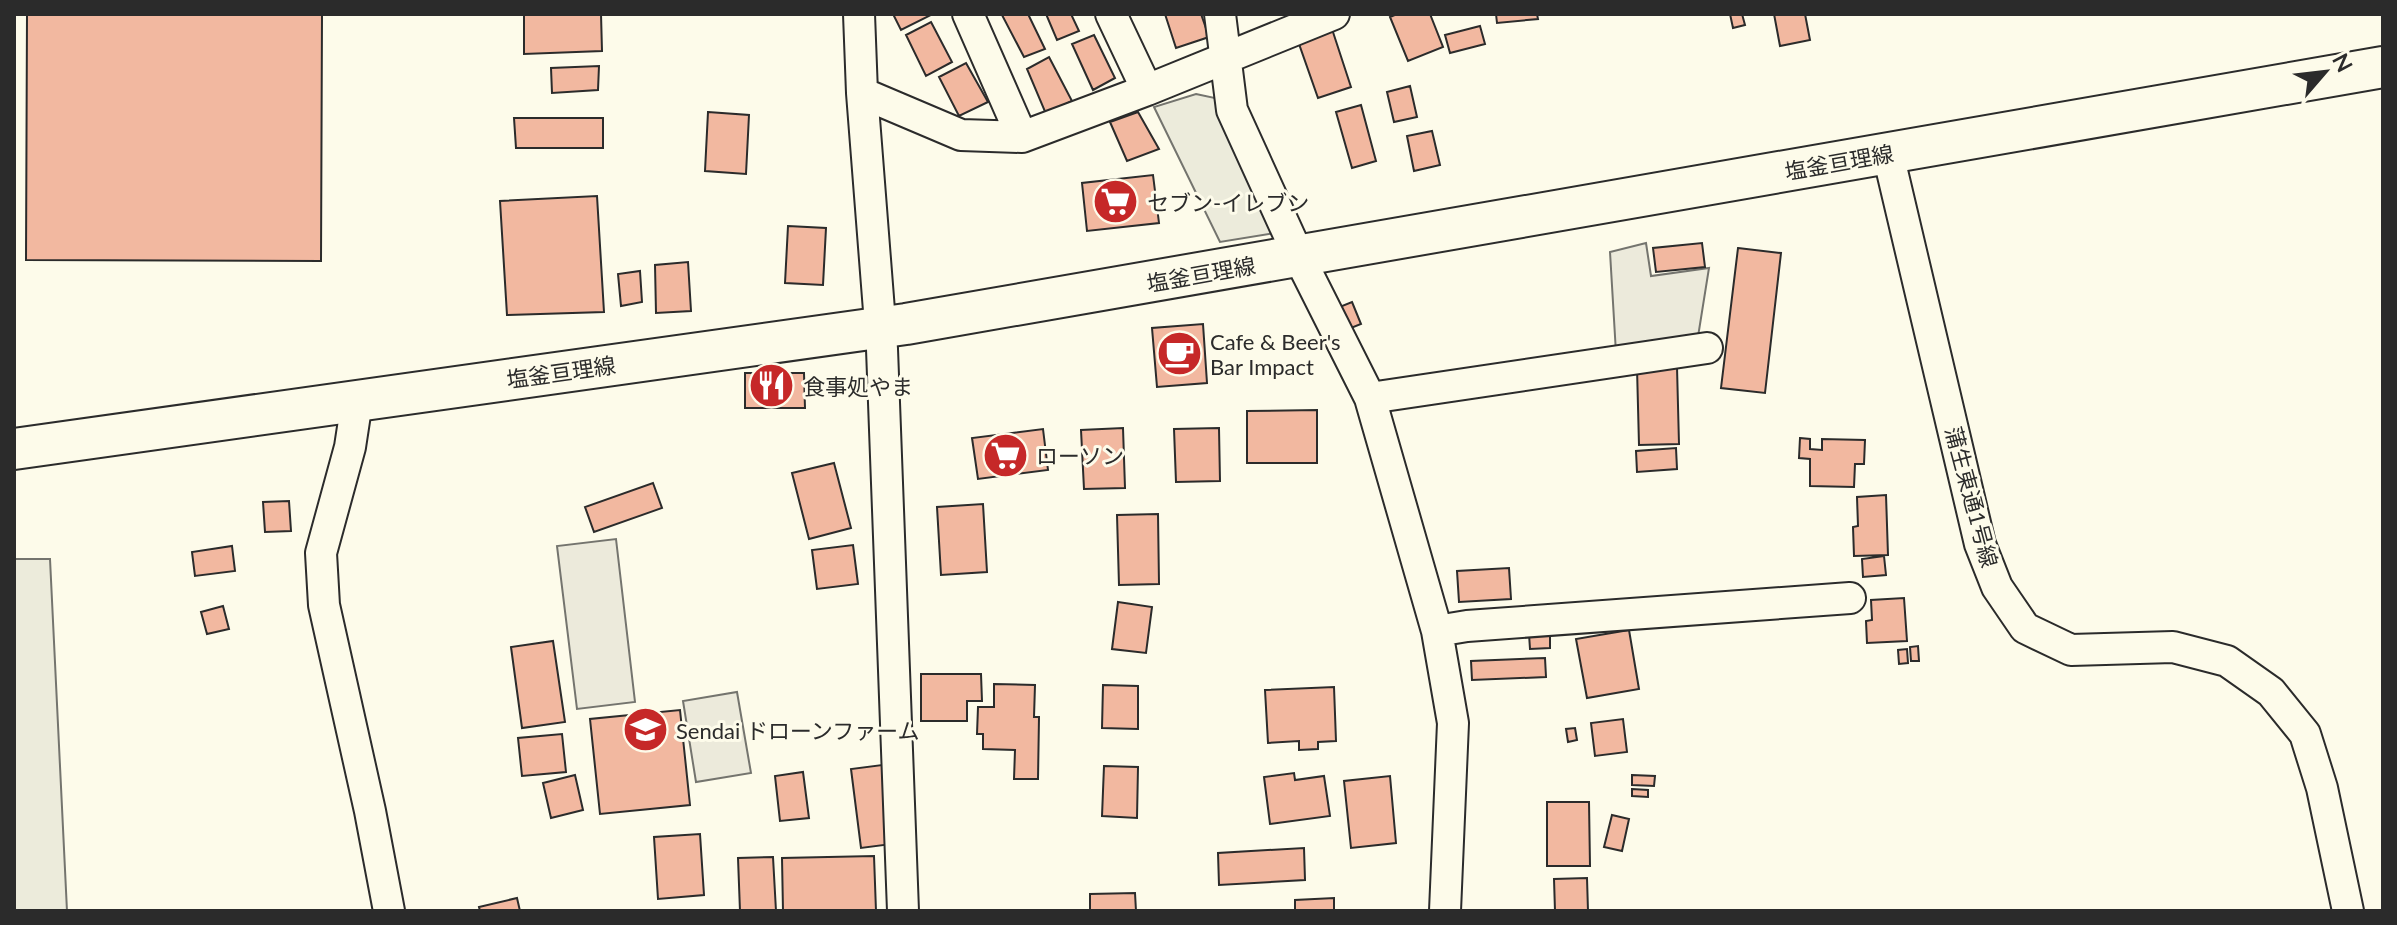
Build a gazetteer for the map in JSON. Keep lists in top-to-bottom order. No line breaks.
{"streets":{"main road":["塩釜亘理線"],"street":["蒲生東通1号線"]},"crossings":[["塩釜亘理線","蒲生東通1号線"]],"places":{"supermarket":["セブン-イレブン","ローソン"],"cafe":["Cafe & Beer's Bar Impact"],"restaurant":["食事処やま"],"school or university":["Sendai ドローンファーム"]},"north":"top right"}
